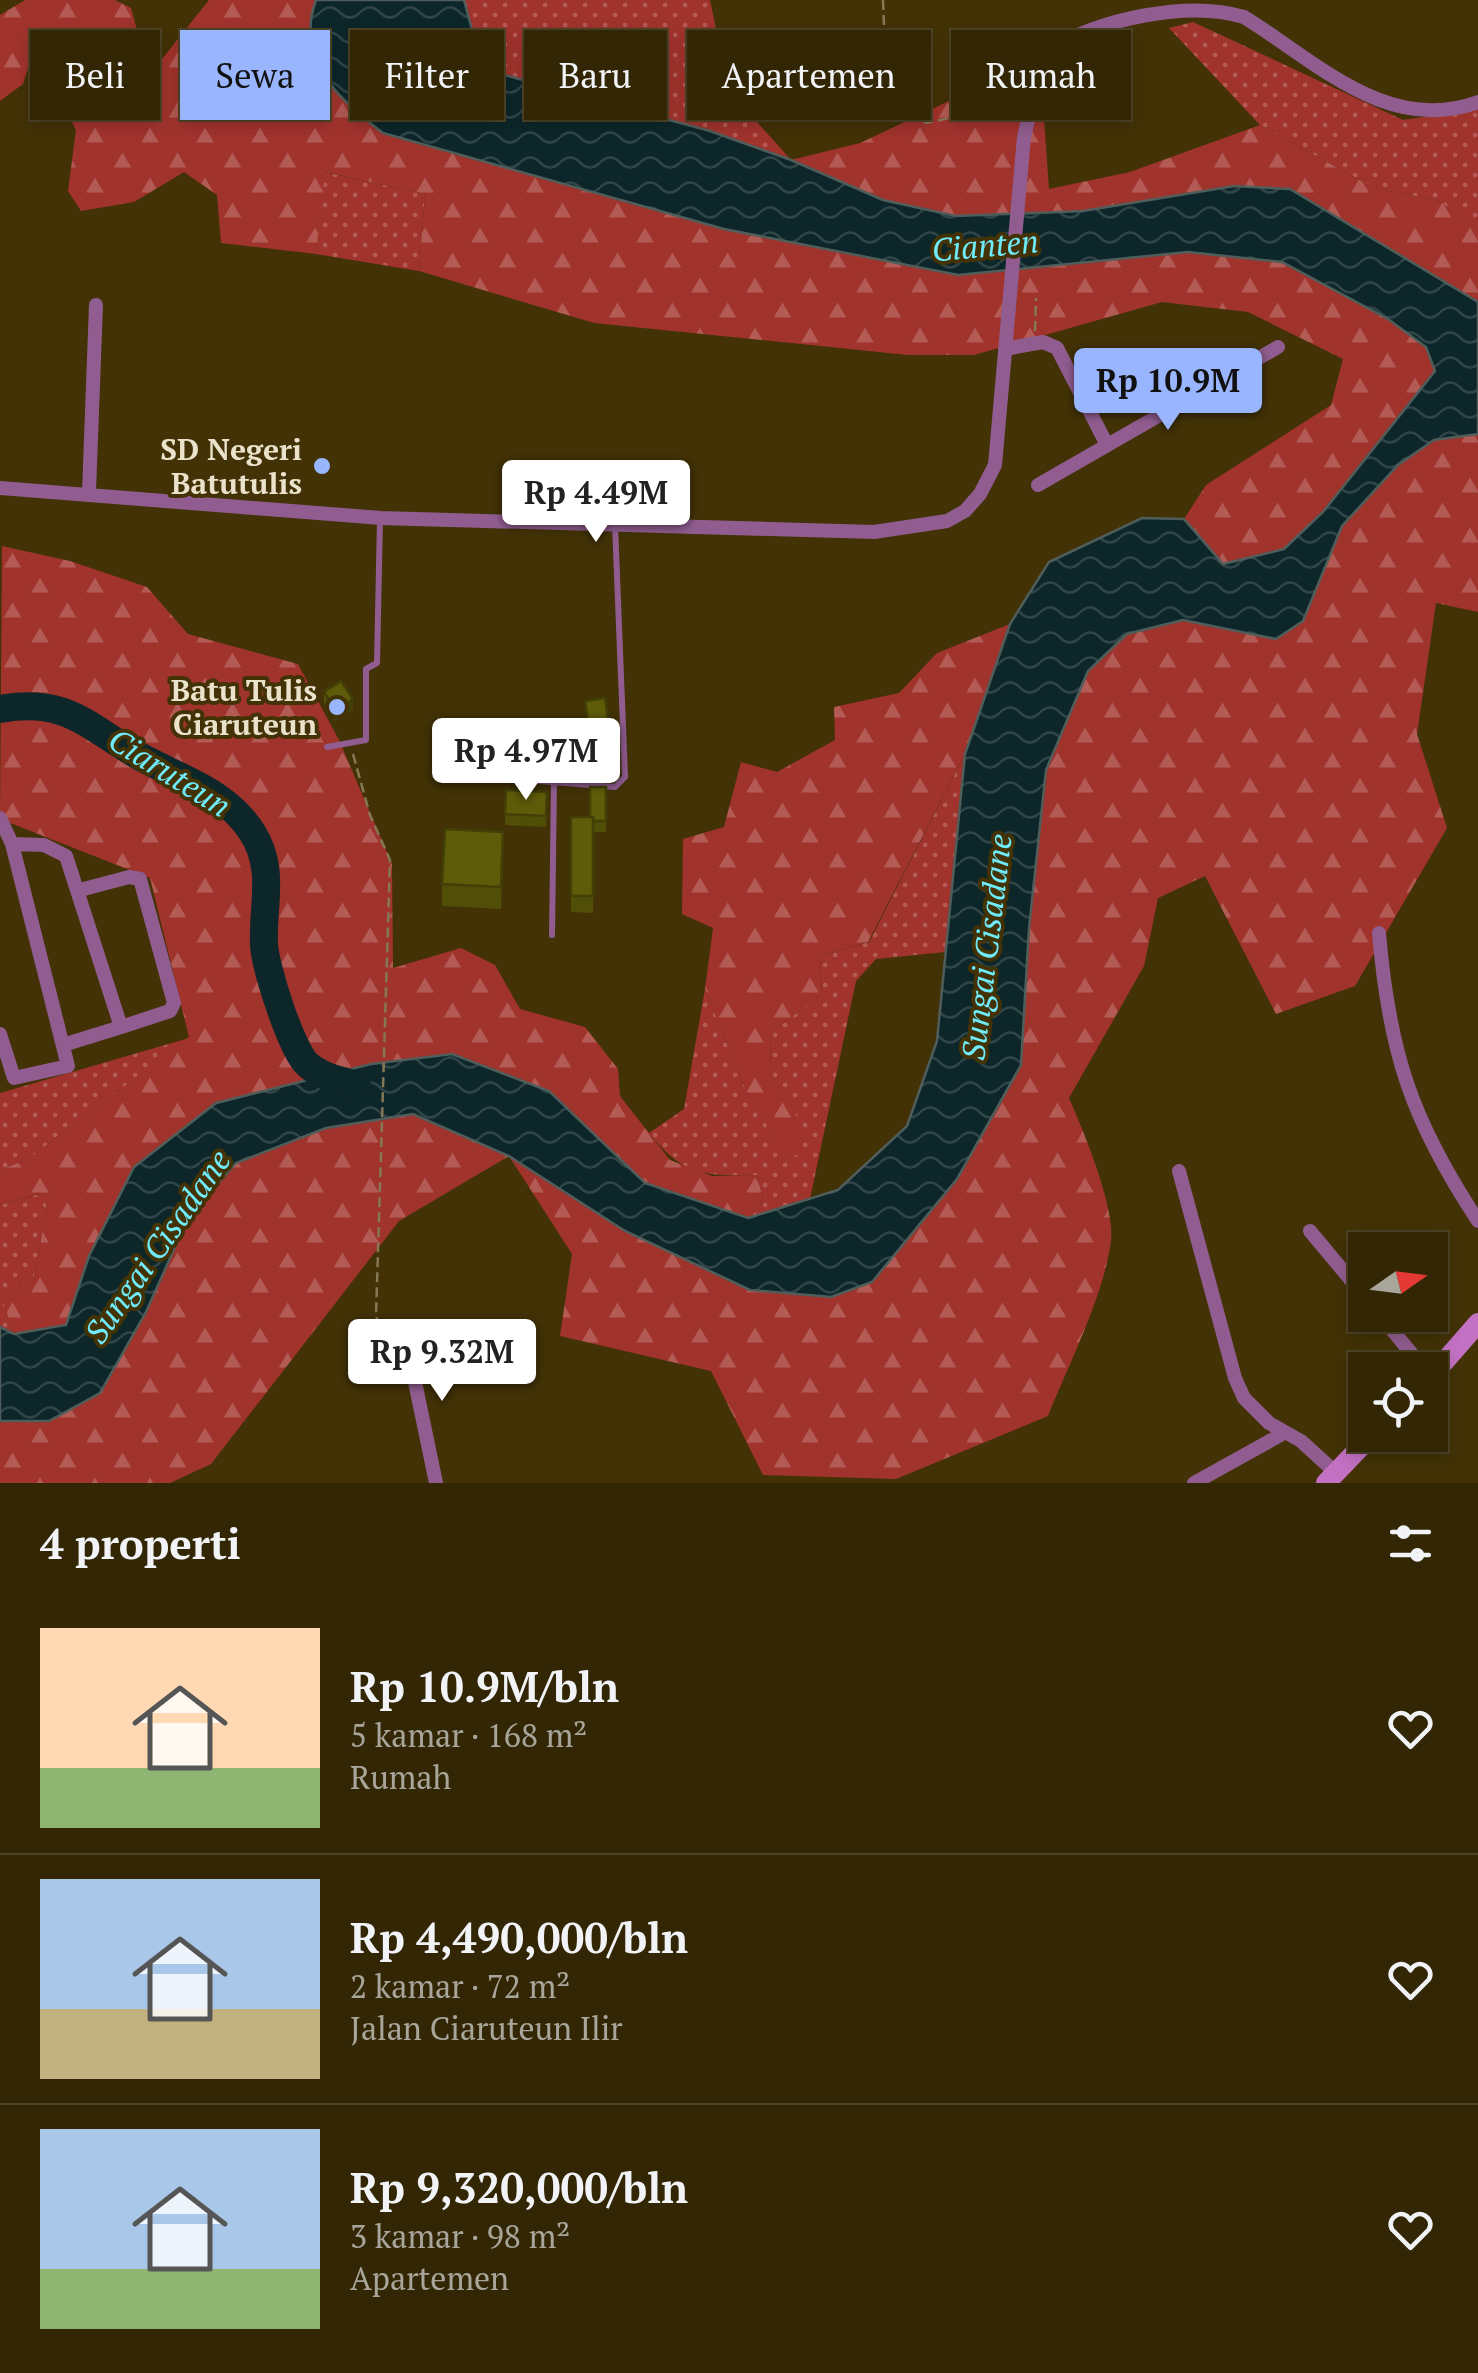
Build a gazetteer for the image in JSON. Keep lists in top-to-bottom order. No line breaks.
{"water":["Cianten","Ciaruteun","Sungai Cisadane"],"places":["SD Negeri Batutulis","Batu Tulis Ciaruteun"],"north":"right","page":{"chip":["Beli","Sewa","Filter","Baru","Apartemen","Rumah"],"price":["Rp 10.9M","Rp 4.49M","Rp 4.97M","Rp 9.32M"],"heading":"4 properti","list":[{"name":"Rp 10.9M/bln","note":"5 kamar · 168 m² · Rumah"},{"name":"Rp 4,490,000/bln","note":"2 kamar · 72 m² · Jalan Ciaruteun Ilir"},{"name":"Rp 9,320,000/bln","note":"3 kamar · 98 m² · Apartemen"}]}}
